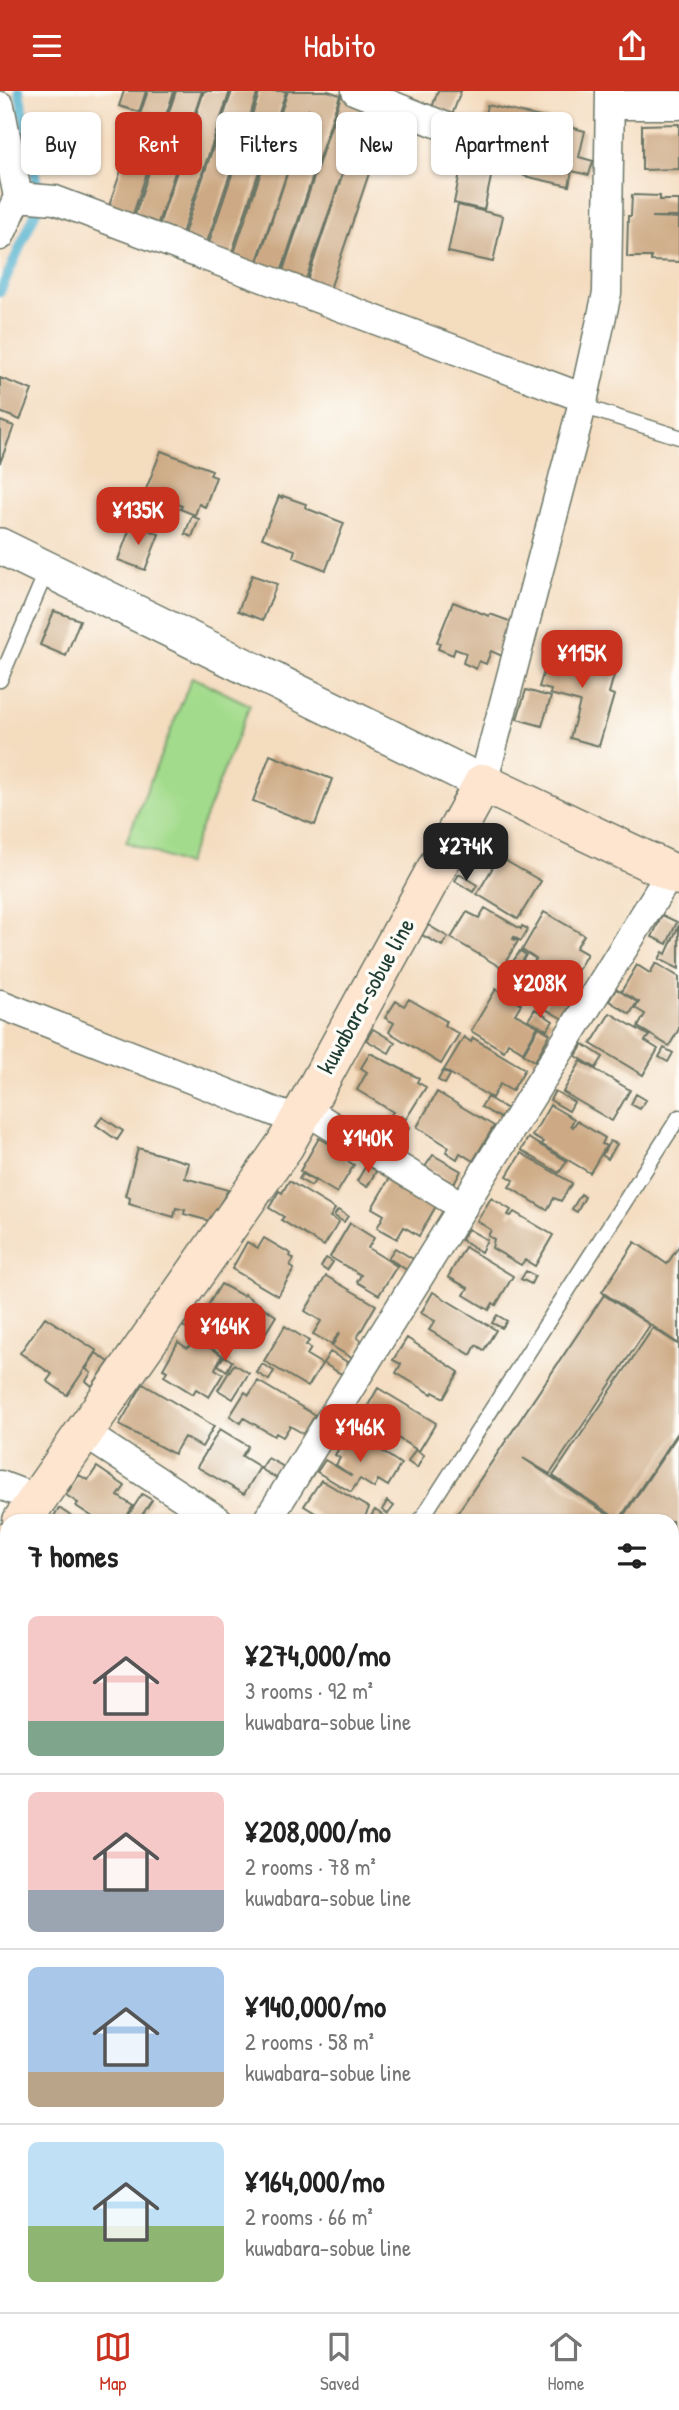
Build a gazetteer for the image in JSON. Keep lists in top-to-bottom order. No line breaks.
{"streets":{"main road":["kuwabara-sobue line"]},"page":{"header":"Habito","chip":["Buy","Rent","Filters","New","Apartment"],"price":["¥135K","¥115K","¥274K","¥208K","¥140K","¥164K","¥146K"],"heading":"7 homes","list":[{"name":"¥274,000/mo","note":"3 rooms · 92 m² · kuwabara-sobue line"},{"name":"¥208,000/mo","note":"2 rooms · 78 m² · kuwabara-sobue line"},{"name":"¥140,000/mo","note":"2 rooms · 58 m² · kuwabara-sobue line"},{"name":"¥164,000/mo","note":"2 rooms · 66 m² · kuwabara-sobue line"}],"tabs":["Map","Saved","Home"]}}
